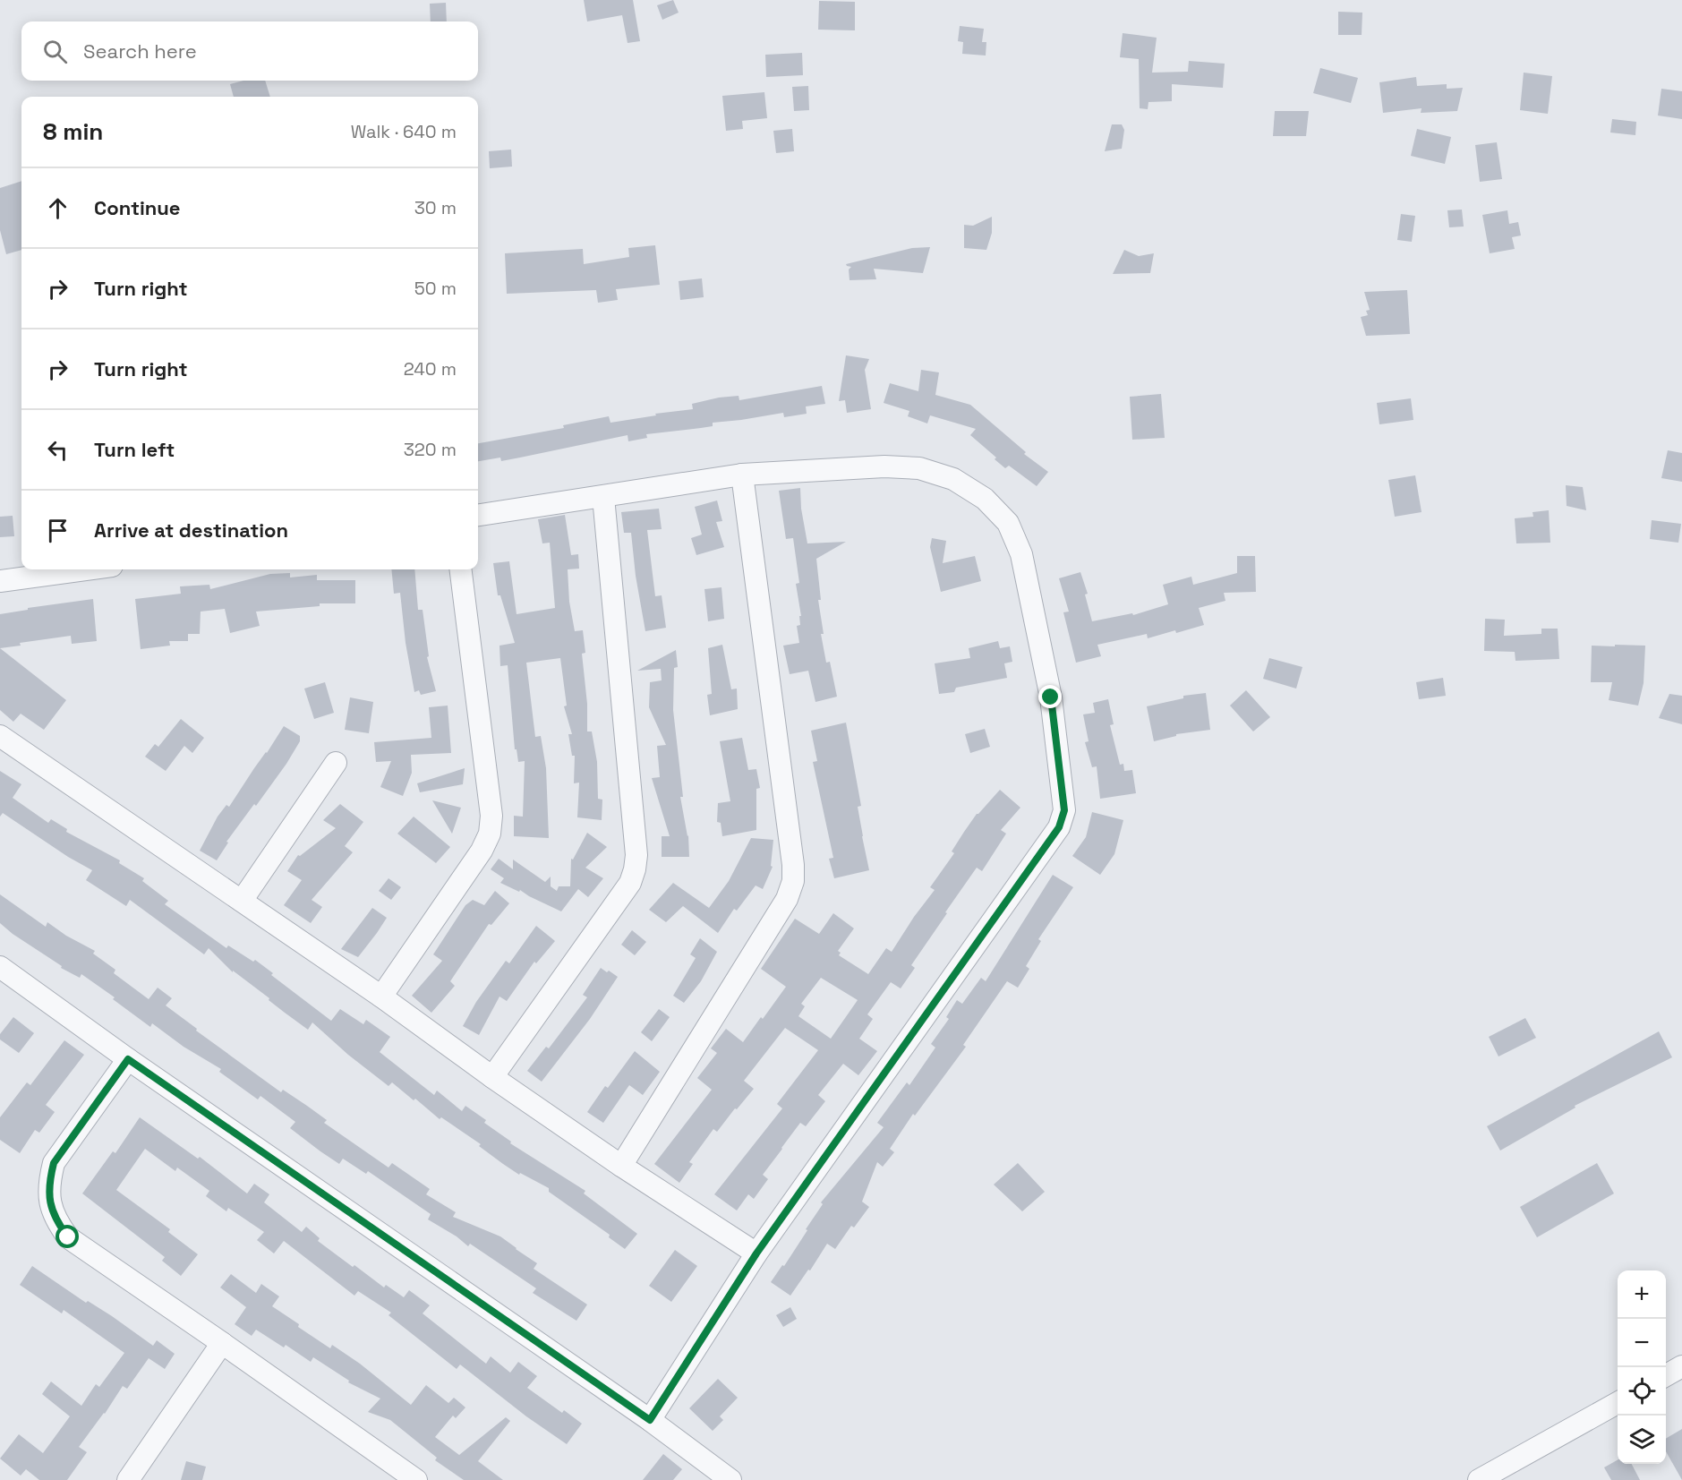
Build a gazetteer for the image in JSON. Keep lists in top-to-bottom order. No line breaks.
{"page":{"search":"Search here","heading":["8 min","Walk · 640 m"],"list":[["Continue","30 m"],["Turn right","50 m"],["Turn right","240 m"],["Turn left","320 m"],"Arrive at destination"],"map_buttons":["+","−"]}}
